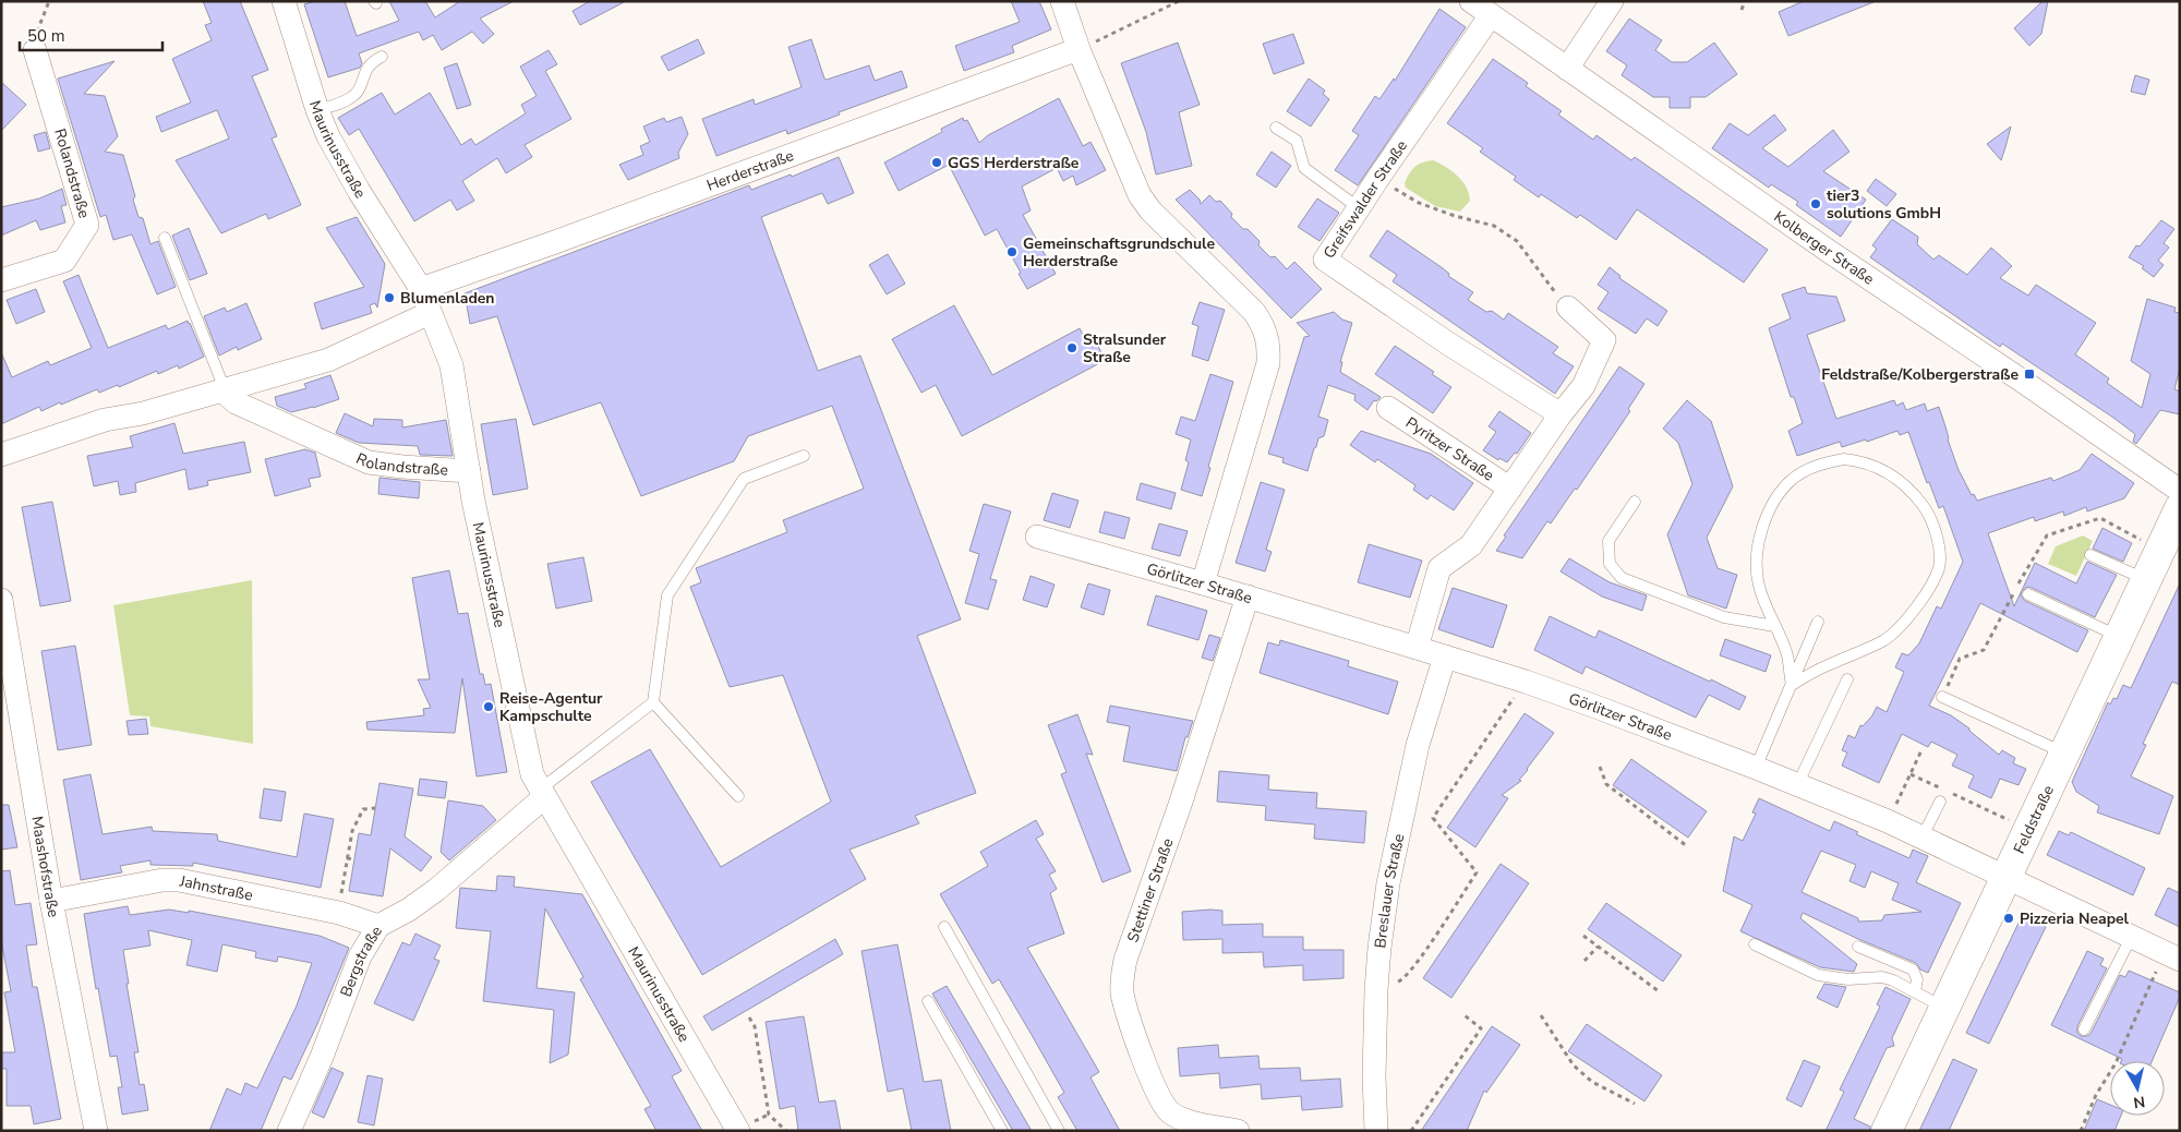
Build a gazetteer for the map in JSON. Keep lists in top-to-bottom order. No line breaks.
{"streets":{"main road":["Feldstraße"],"street":["Maurinusstraße","Herderstraße","Rolandstraße","Greifswalder Straße","Kolberger Straße","Pyritzer Straße","Görlitzer Straße","Maashofstraße","Jahnstraße","Stettiner Straße","Breslauer Straße","Bergstraße"]},"crossings":[["Maurinusstraße","Herderstraße"],["Maurinusstraße","Rolandstraße"],["Maurinusstraße","Bergstraße"],["Greifswalder Straße","Kolberger Straße"],["Greifswalder Straße","Pyritzer Straße"],["Pyritzer Straße","Görlitzer Straße"],["Görlitzer Straße","Feldstraße"],["Görlitzer Straße","Stettiner Straße"],["Görlitzer Straße","Breslauer Straße"],["Maashofstraße","Jahnstraße"],["Jahnstraße","Bergstraße"]],"places":{"other":["GGS Herderstraße","tier3 solutions GmbH","Gemeinschaftsgrundschule Herderstraße","Blumenladen","Stralsunder Straße","Reise-Agentur Kampschulte","Pizzeria Neapel"],"transit":["Feldstraße/Kolbergerstraße"]},"scale_bar":"50 m","north":"bottom"}
